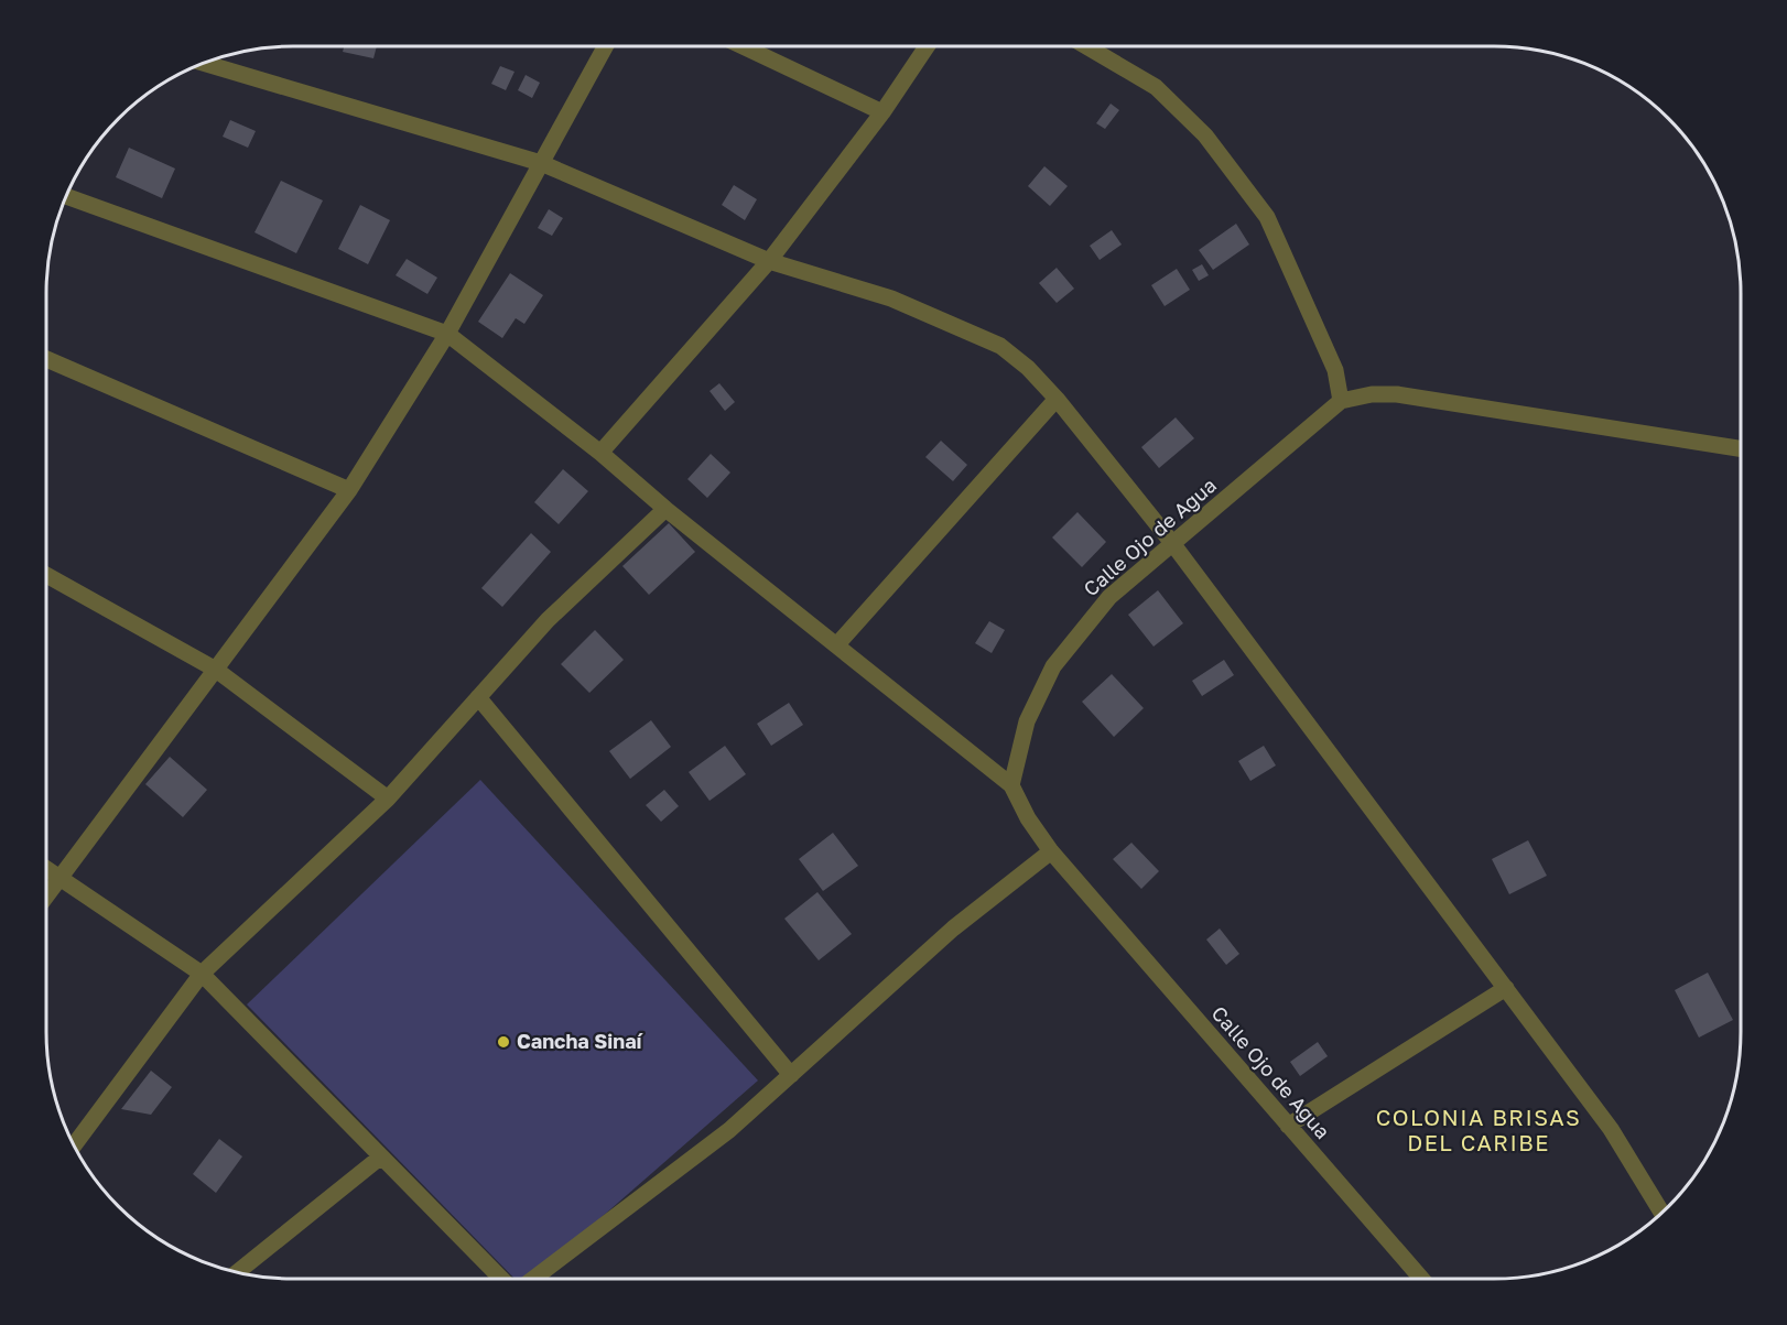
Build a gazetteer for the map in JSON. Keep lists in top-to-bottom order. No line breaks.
{"streets":{"street":["Calle Ojo de Agua"]},"districts":["COLONIA BRISAS DEL CARIBE"],"places":["Cancha Sinaí"]}
